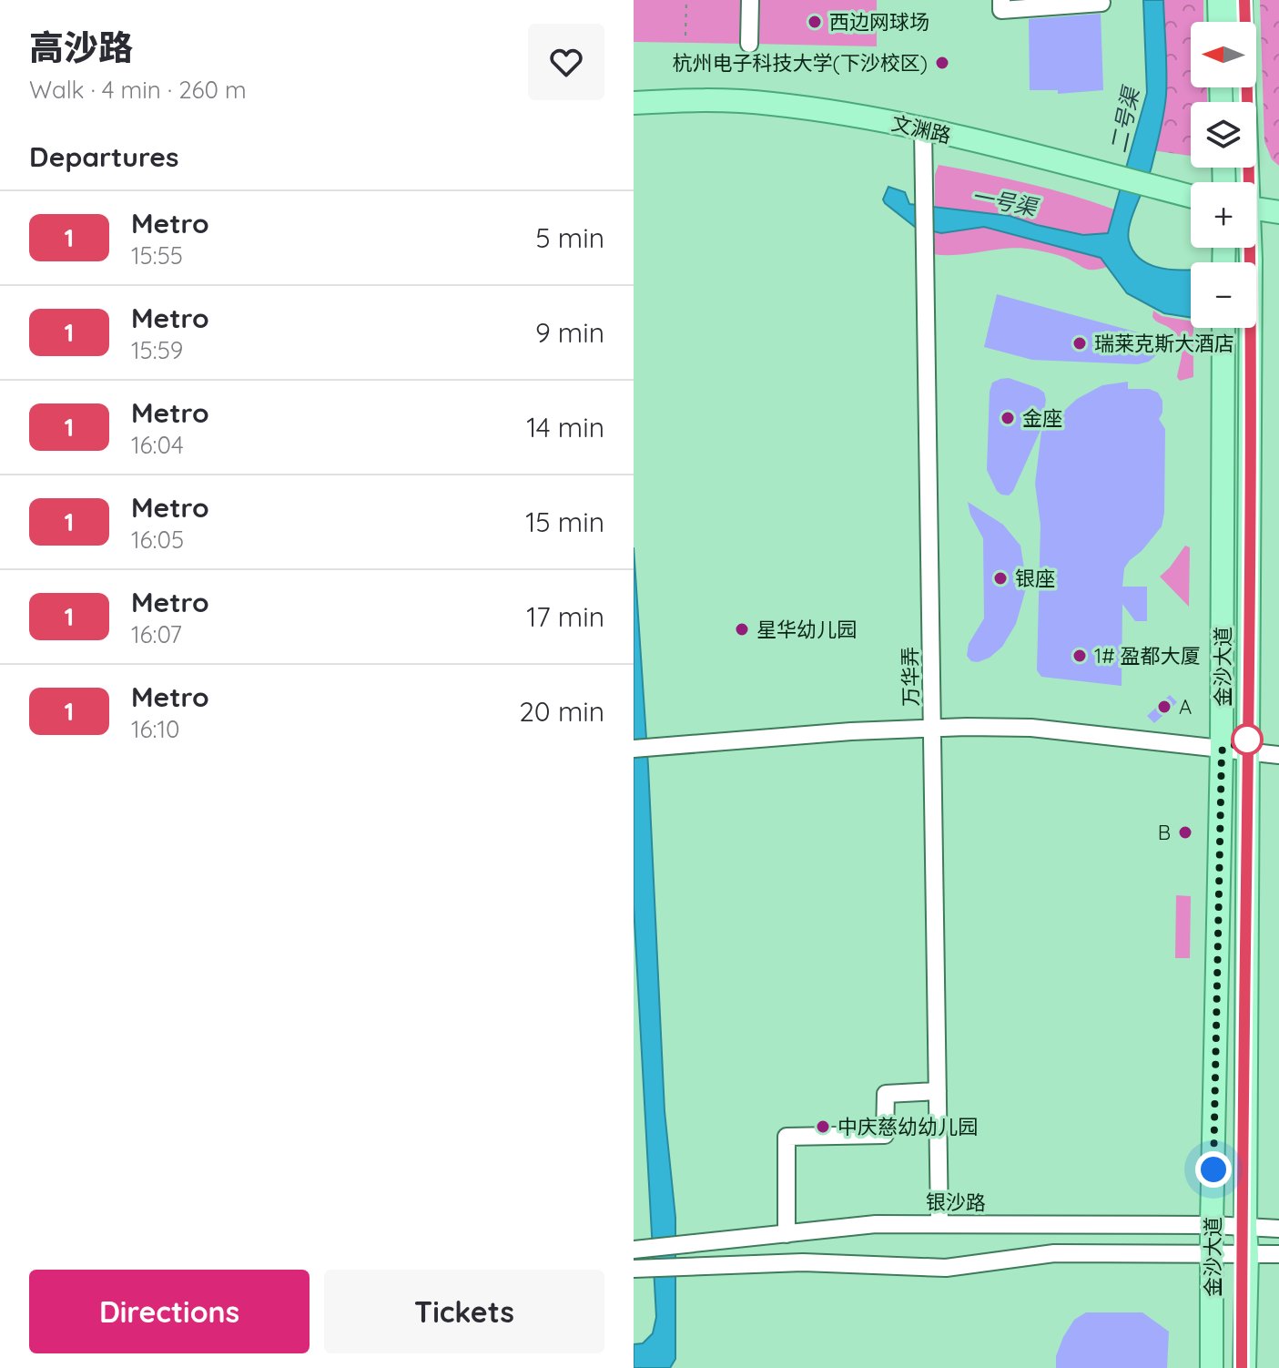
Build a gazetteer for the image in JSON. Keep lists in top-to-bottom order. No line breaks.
{"streets":{"main road":["文渊路","金沙大道"],"street":["万华弄","银沙路"]},"crossings":[["文渊路","万华弄"],["金沙大道","银沙路"],["万华弄","银沙路"]],"water":["二号渠","一号渠"],"places":["西边网球场","杭州电子科技大学(下沙校区)","瑞莱克斯大酒店","金座","银座","星华幼儿园","1# 盈都大厦","A","B","中庆慈幼幼儿园"],"lines":["metro line 1"],"north":"left","page":{"heading":[["高沙路","Walk · 4 min · 260 m"],"Departures"],"map_buttons":["+","−"],"list":[{"mark":"1","name":"Metro","note":"15:55","value":"5 min"},{"mark":"1","name":"Metro","note":"15:59","value":"9 min"},{"mark":"1","name":"Metro","note":"16:04","value":"14 min"},{"mark":"1","name":"Metro","note":"16:05","value":"15 min"},{"mark":"1","name":"Metro","note":"16:07","value":"17 min"},{"mark":"1","name":"Metro","note":"16:10","value":"20 min"}],"buttons":["Directions","Tickets"]}}
